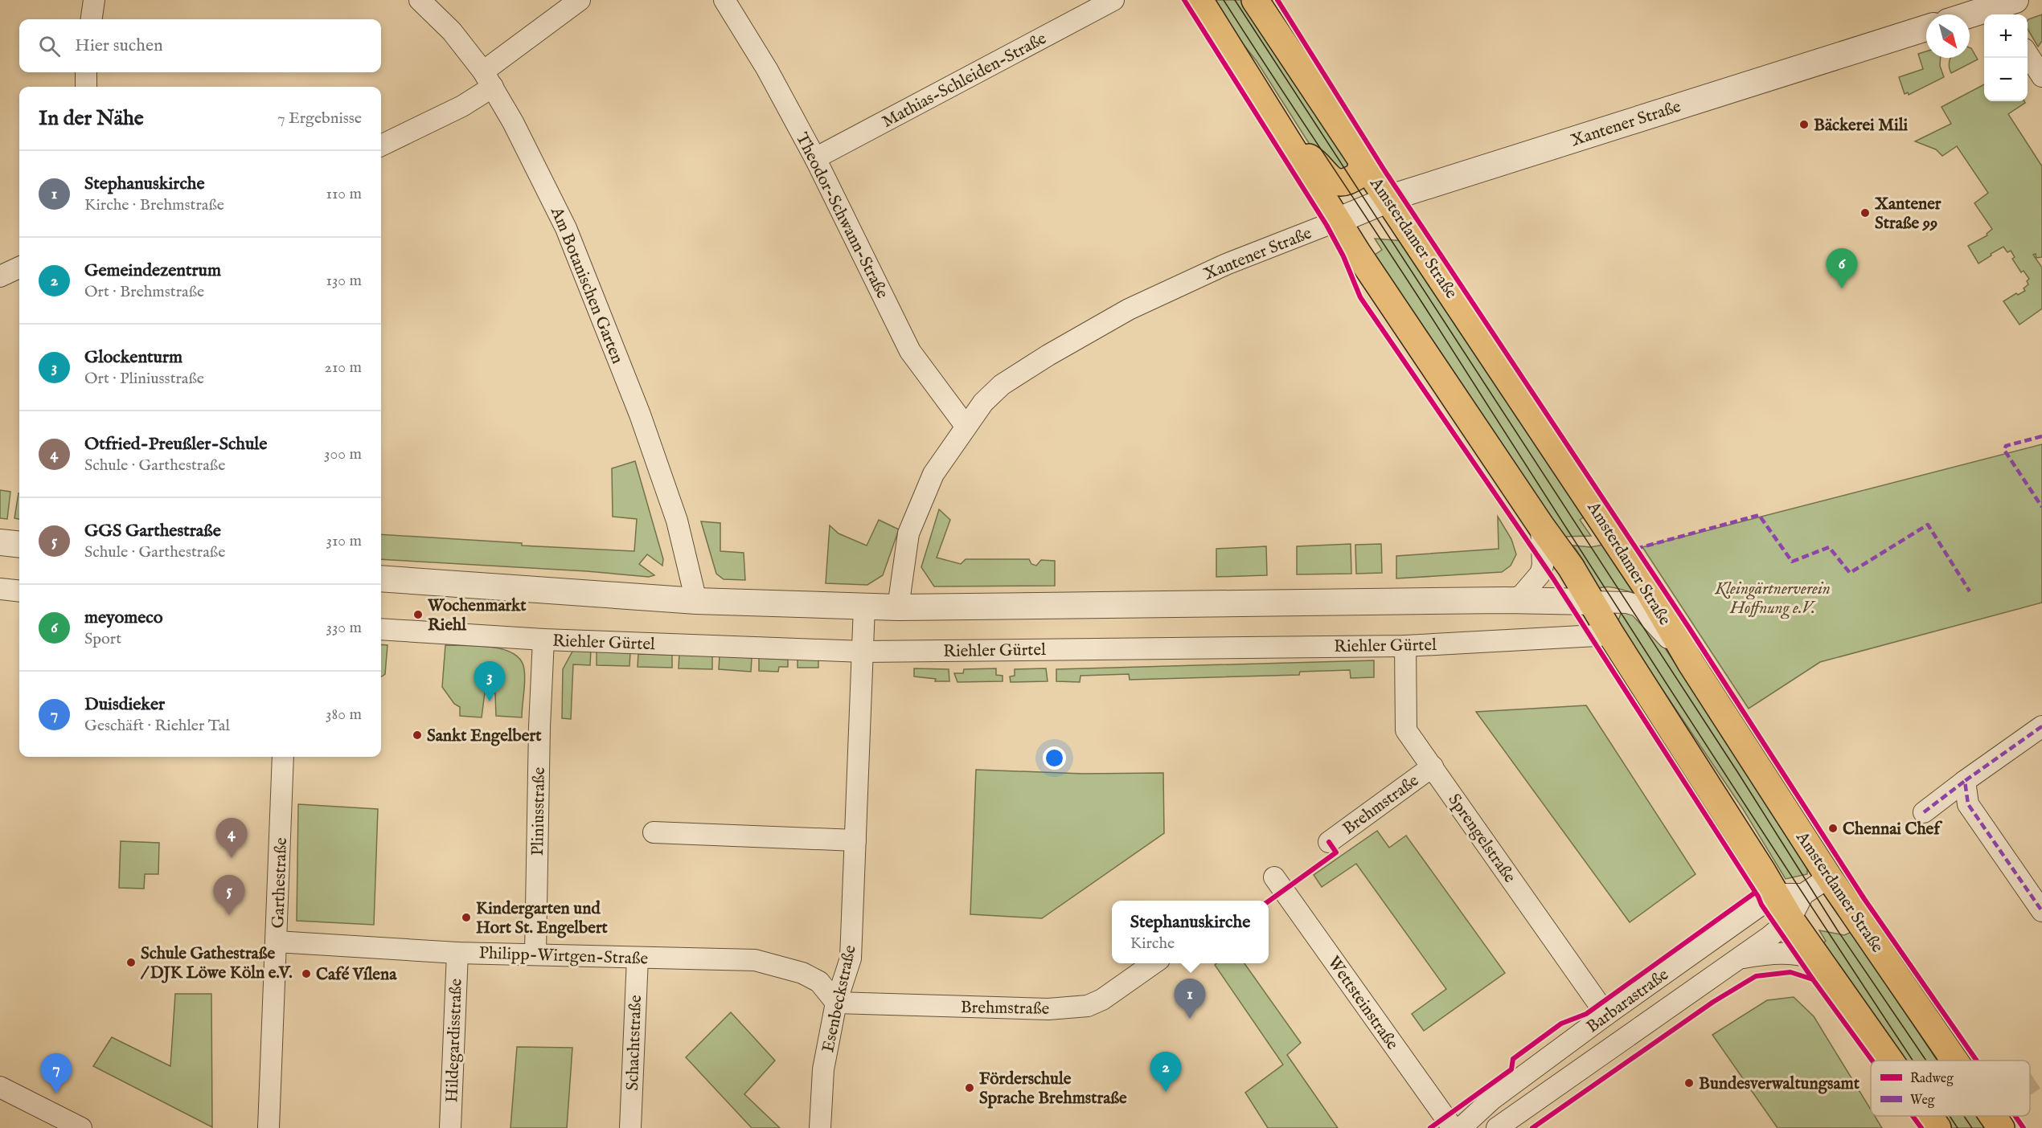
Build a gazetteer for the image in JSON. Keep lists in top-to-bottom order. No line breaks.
{"streets":{"main road":["Amsterdamer Straße"],"street":["Mathias-Schleiden-Straße","Xantener Straße","Theodor-Schwann-Straße","Am Botanischen Garten","Riehler Gürtel","Brehmstraße","Pliniusstraße","Sprengelstraße","Garthestraße","Philipp-Wirtgen-Straße","Esenbeckstraße","Barbarastraße","Wettsteinstraße","Hildegardisstraße","Schachtstraße"]},"crossings":[["Mathias-Schleiden-Straße","Theodor-Schwann-Straße"],["Xantener Straße","Theodor-Schwann-Straße"],["Xantener Straße","Amsterdamer Straße"],["Amsterdamer Straße","Barbarastraße"],["Riehler Gürtel","Pliniusstraße"],["Riehler Gürtel","Sprengelstraße"],["Riehler Gürtel","Esenbeckstraße"],["Brehmstraße","Sprengelstraße"],["Brehmstraße","Philipp-Wirtgen-Straße"],["Brehmstraße","Esenbeckstraße"],["Pliniusstraße","Philipp-Wirtgen-Straße"],["Sprengelstraße","Barbarastraße"],["Garthestraße","Philipp-Wirtgen-Straße"],["Philipp-Wirtgen-Straße","Esenbeckstraße"],["Philipp-Wirtgen-Straße","Hildegardisstraße"],["Philipp-Wirtgen-Straße","Schachtstraße"]],"parks":["Kleingärtnerverein Hoffnung e.V."],"places":["Bäckerei Mili","Xantener Straße 99","Wochenmarkt Riehl","Sankt Engelbert","Chennai Chef","Kindergarten und Hort St. Engelbert","Schule Gathestraße / DJK Löwe Köln e.V.","Café Vílena","Bundesverwaltungsamt","Förderschule Sprache Brehmstraße"],"legend":["Radweg","Weg"],"north":"bottom right","page":{"map_buttons":["+","−"],"search":"Hier suchen","heading":["In der Nähe","7 Ergebnisse"],"list":[{"mark":"1","name":"Stephanuskirche","note":"Kirche · Brehmstraße","value":"110 m"},{"mark":"2","name":"Gemeindezentrum","note":"Ort · Brehmstraße","value":"130 m"},{"mark":"3","name":"Glockenturm","note":"Ort · Pliniusstraße","value":"210 m"},{"mark":"4","name":"Otfried-Preußler-Schule","note":"Schule · Garthestraße","value":"300 m"},{"mark":"5","name":"GGS Garthestraße","note":"Schule · Garthestraße","value":"310 m"},{"mark":"6","name":"meyomeco","note":"Sport","value":"330 m"},{"mark":"7","name":"Duisdieker","note":"Geschäft · Riehler Tal","value":"380 m"}],"pins":["6","3","4","5","1","2","7"],"popup":["Stephanuskirche","Kirche"]}}
